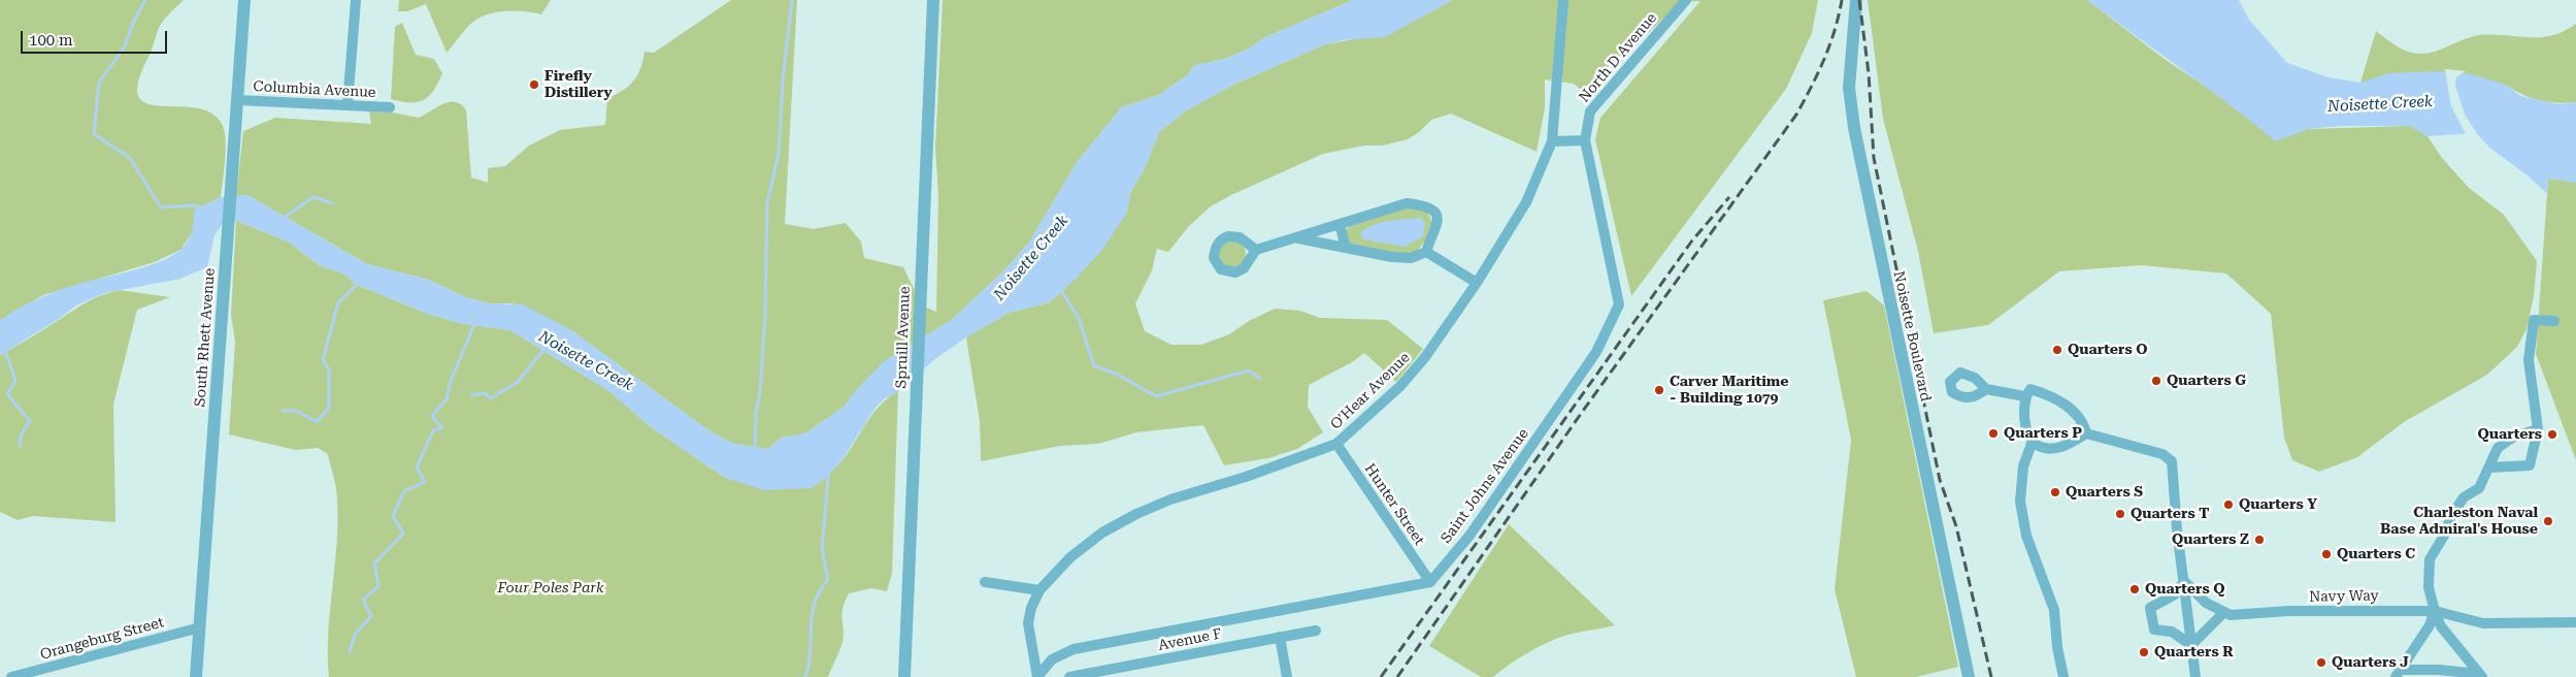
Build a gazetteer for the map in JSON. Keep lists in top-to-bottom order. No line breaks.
{"streets":{"street":["North D Avenue","Columbia Avenue","Noisette Boulevard","South Rhett Avenue","Spruill Avenue","O'Hear Avenue","Saint Johns Avenue","Hunter Street","Navy Way","Orangeburg Street","Avenue F"]},"crossings":[["North D Avenue","Saint Johns Avenue"],["Columbia Avenue","South Rhett Avenue"],["South Rhett Avenue","Orangeburg Street"],["O'Hear Avenue","Hunter Street"],["Saint Johns Avenue","Hunter Street"]],"water":["Noisette Creek"],"parks":["Four Poles Park"],"places":["Firefly Distillery","Quarters O","Quarters G","Carver Maritime - Building 1079","Quarters P","Quarters","Quarters S","Quarters Y","Quarters T","Charleston Naval Base Admiral's House","Quarters Z","Quarters C","Quarters Q","Quarters R","Quarters J"],"scale_bar":"100 m"}
